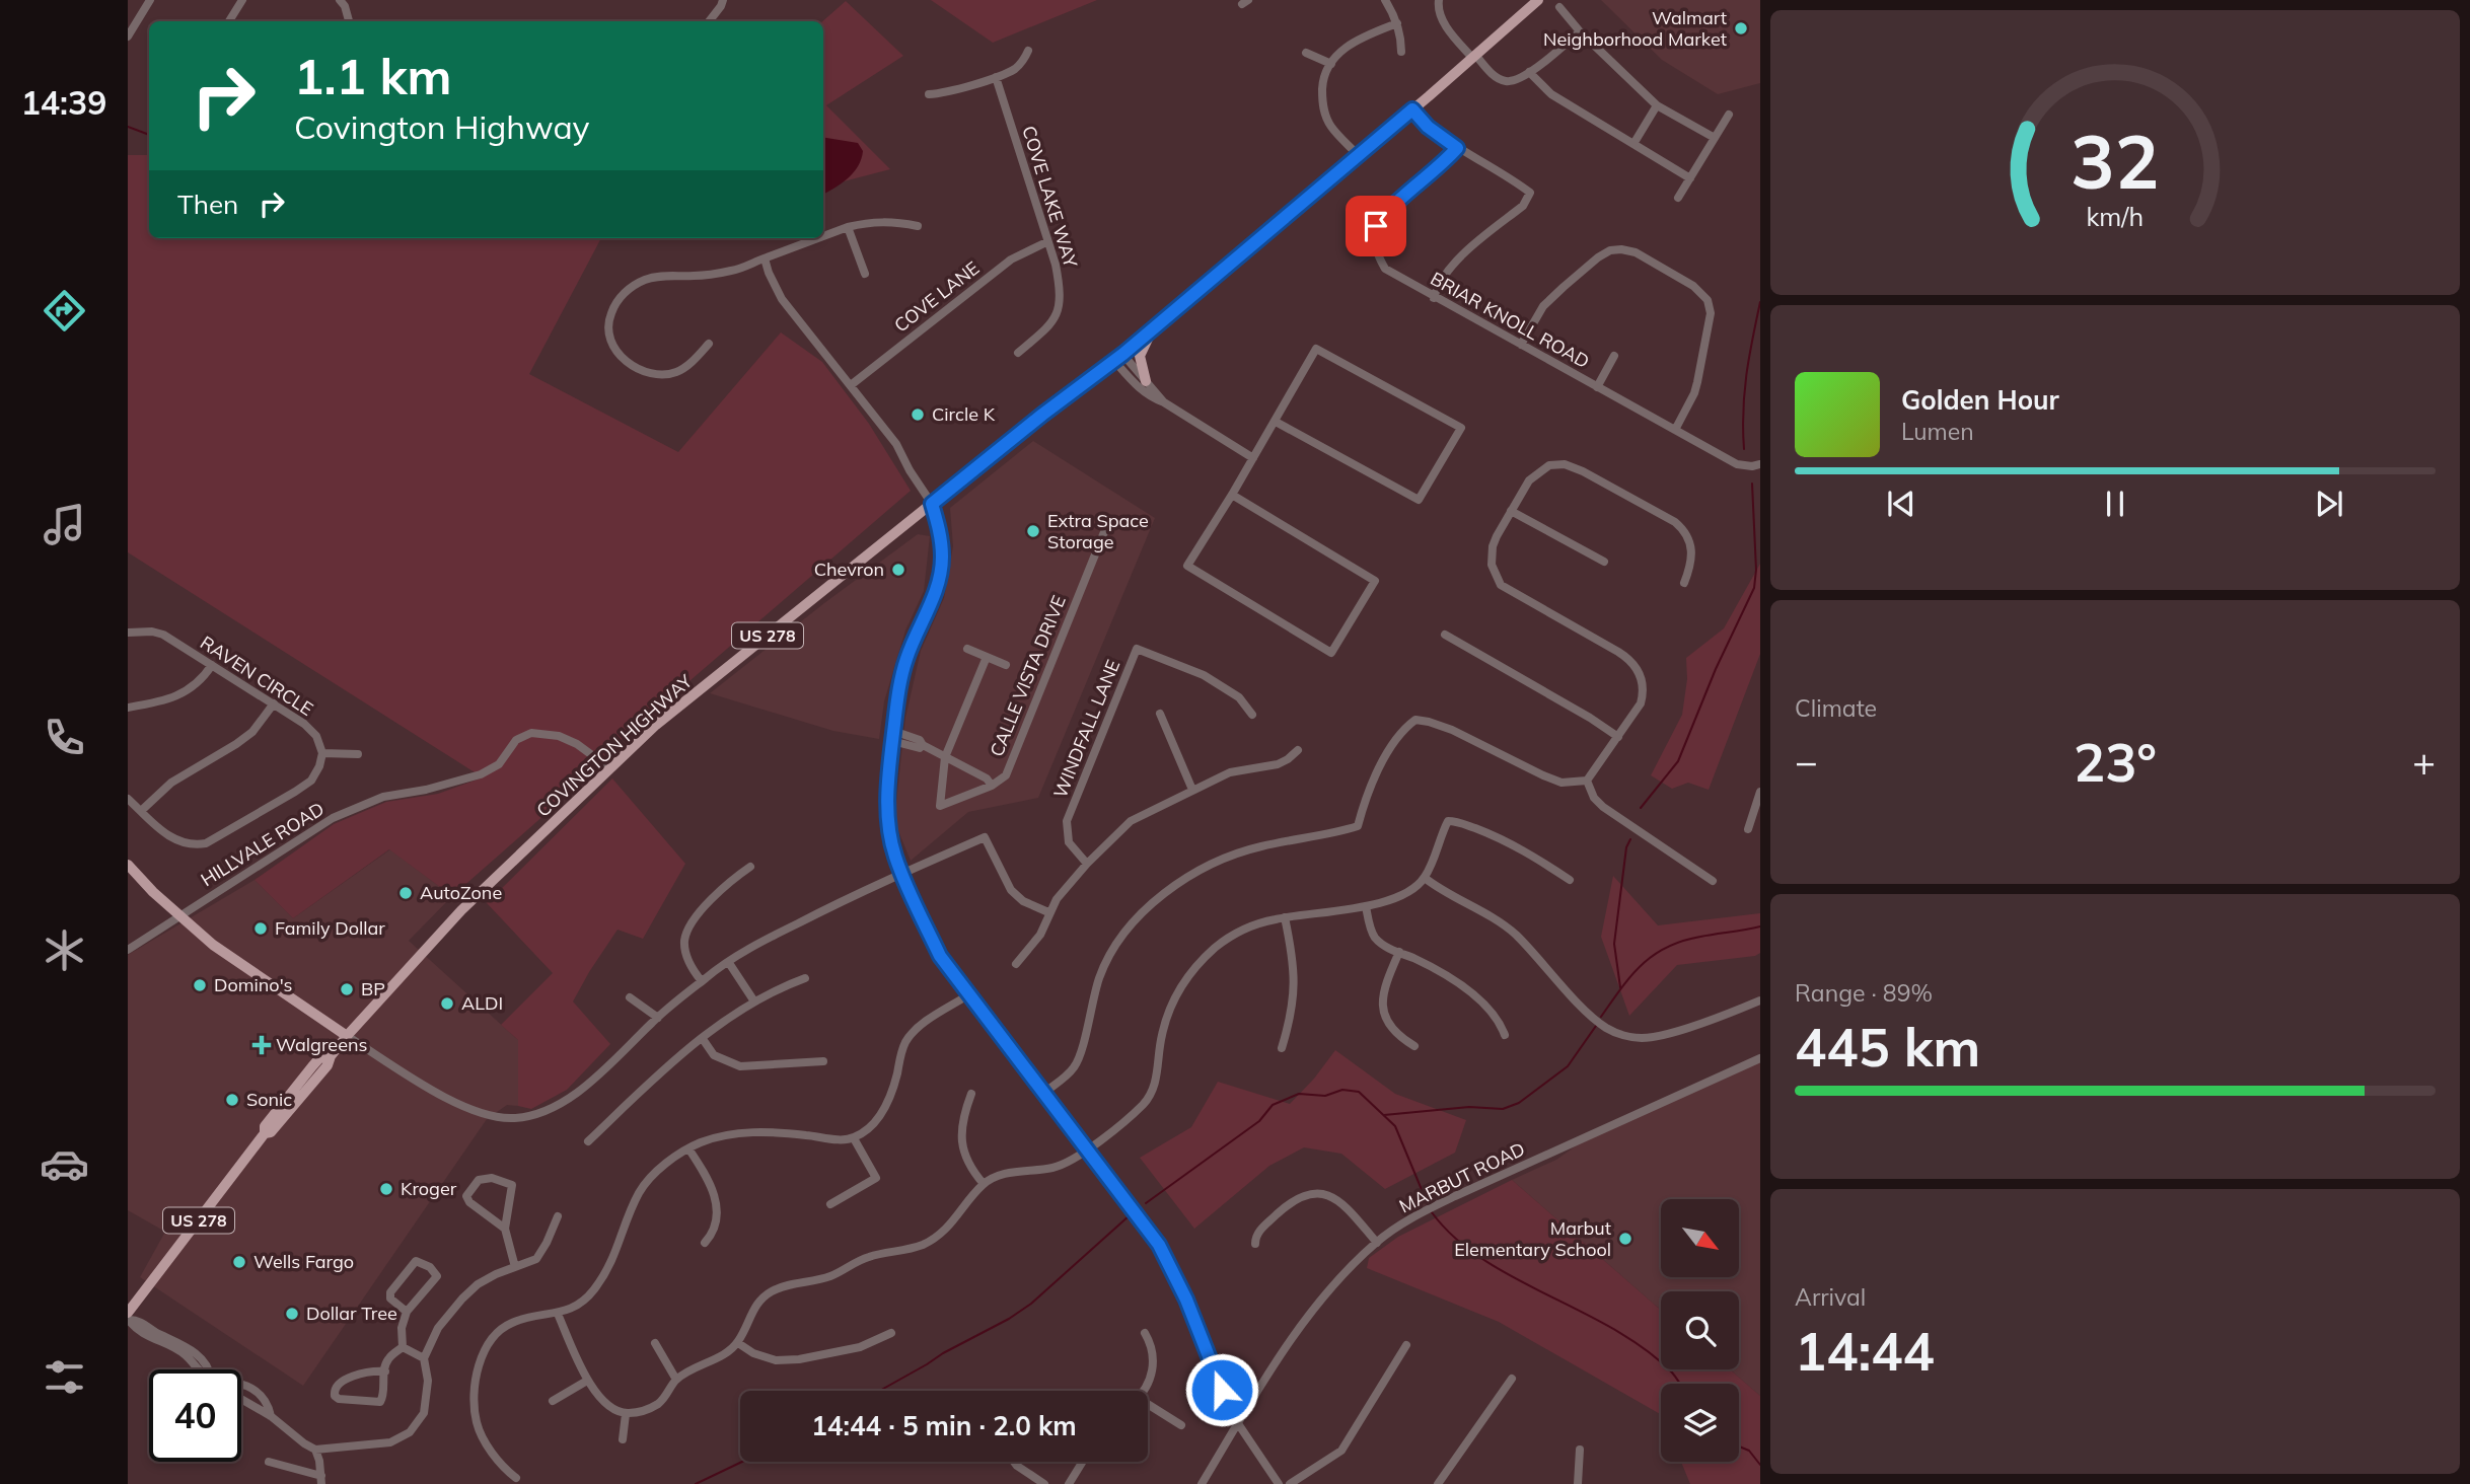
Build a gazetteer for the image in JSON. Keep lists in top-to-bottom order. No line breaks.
{"streets":{"main road":["US 278","COVINGTON HIGHWAY"],"street":["COVE LAKE WAY","COVE LANE","BRIAR KNOLL ROAD","RAVEN CIRCLE","CALLE VISTA DRIVE","WINDFALL LANE","HILLVALE ROAD","MARBUT ROAD"]},"crossings":[["COVE LAKE WAY","COVE LANE"],["COVINGTON HIGHWAY","HILLVALE ROAD"]],"places":{"other":["Walmart Neighborhood Market","Circle K","Extra Space Storage","Chevron","AutoZone","Family Dollar","Domino's","BP","ALDI","Sonic","Kroger","Marbut Elementary School","Wells Fargo","Dollar Tree"],"health":["Walgreens"]},"north":"bottom right","page":{"tabs":"14:39","turn":["1.1 km","Covington Highway"],"then":"Then","song":["Golden Hour","Lumen"],"tile":["Climate",["Range · 89%","445 km"],["Arrival","14:44"]],"heat":["−","23°","+"],"limit":"40","trip":"14:44 · 5 min · 2.0 km","gauge":["32","km/h"]}}
